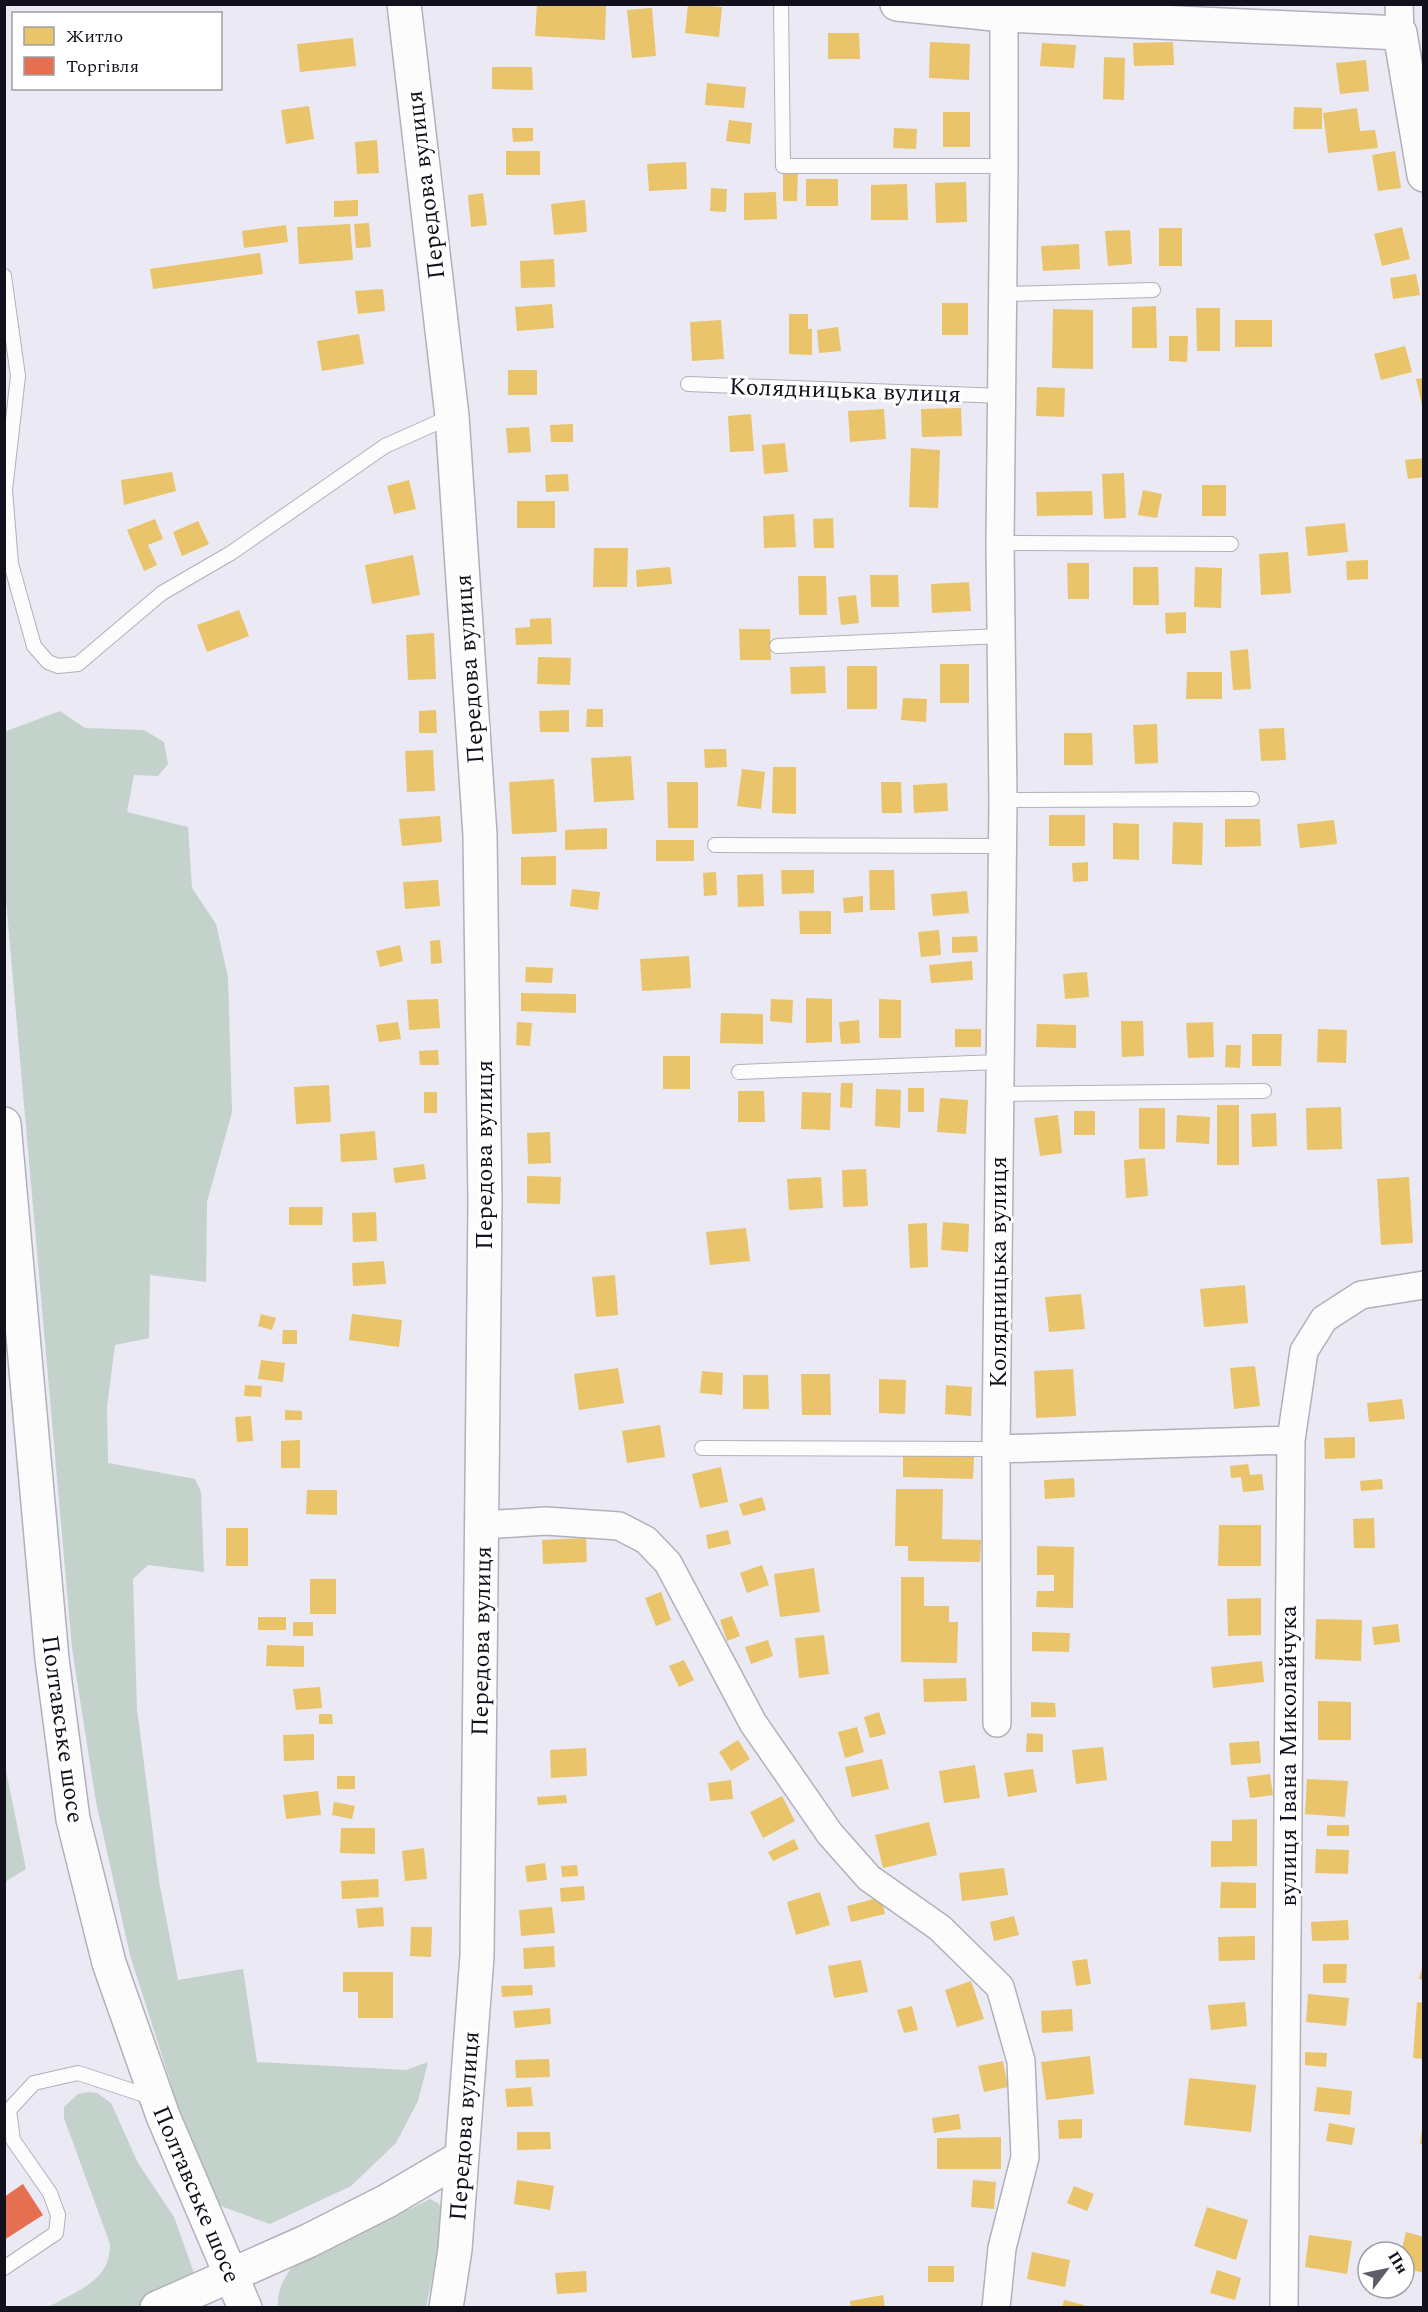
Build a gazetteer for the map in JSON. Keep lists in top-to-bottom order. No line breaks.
{"streets":{"street":["Передова вулиця","Колядницька вулиця","Полтавське шосе","вулиця Івана Миколайчука"]},"legend":["Житло","Торгівля"],"north":"top right"}
